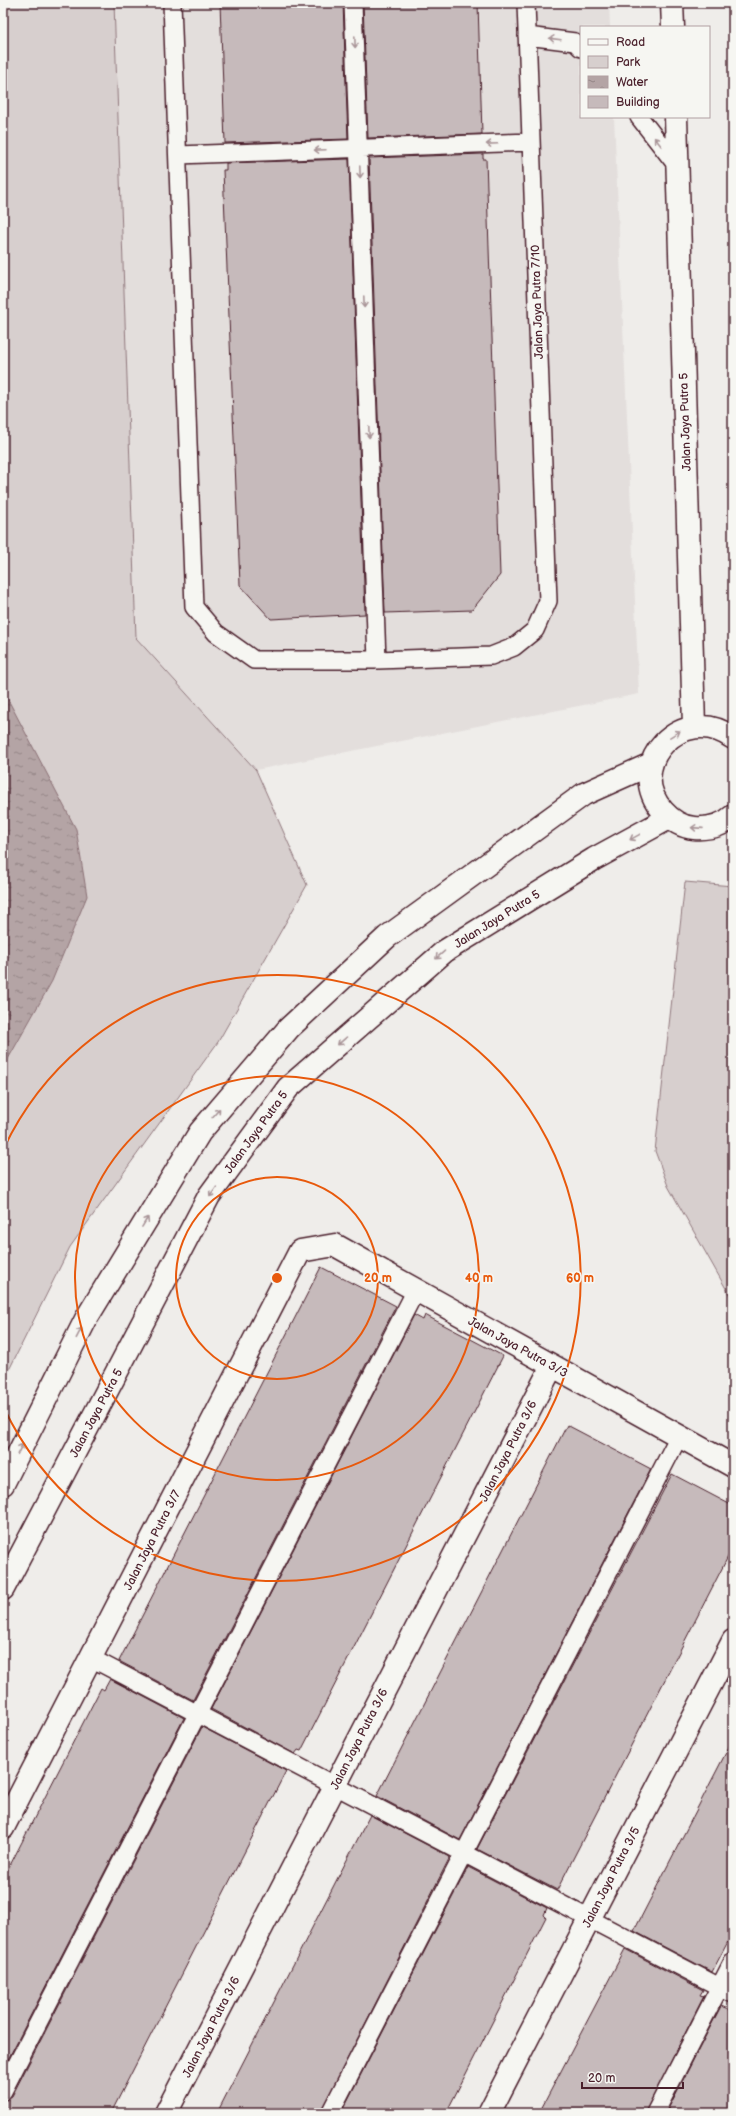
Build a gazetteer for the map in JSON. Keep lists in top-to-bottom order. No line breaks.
{"streets":{"street":["Jalan Jaya Putra 5","Jalan Jaya Putra 3/3","Jalan Jaya Putra 3/6","Jalan Jaya Putra 3/7","Jalan Jaya Putra 3/5"],"lane":["Jalan Jaya Putra 7/10"]},"crossings":[["Jalan Jaya Putra 3/3","Jalan Jaya Putra 3/6"],["Jalan Jaya Putra 3/3","Jalan Jaya Putra 3/7"]],"legend":["Road","Park","Water","Building"],"scale_bar":"20 m","rings":["20 m","40 m","60 m"]}
